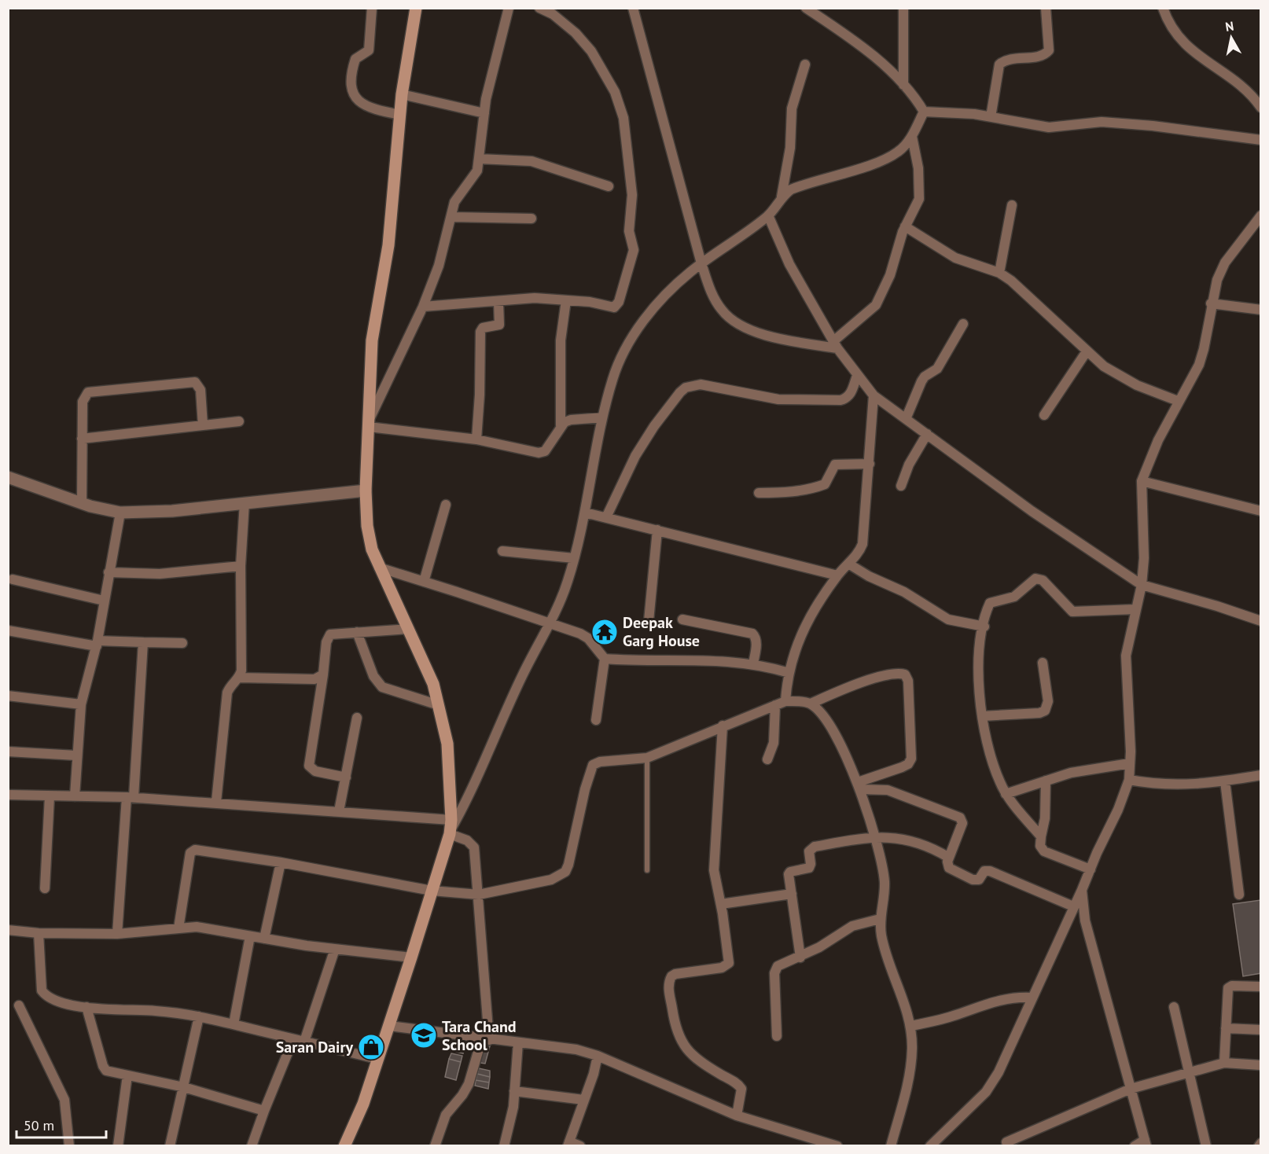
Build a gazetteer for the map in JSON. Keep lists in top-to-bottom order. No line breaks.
{"places":{"temple":["Deepak Garg House"],"school or university":["Tara Chand School"],"shop":["Saran Dairy"]},"scale_bar":"50 m","north":"top"}
